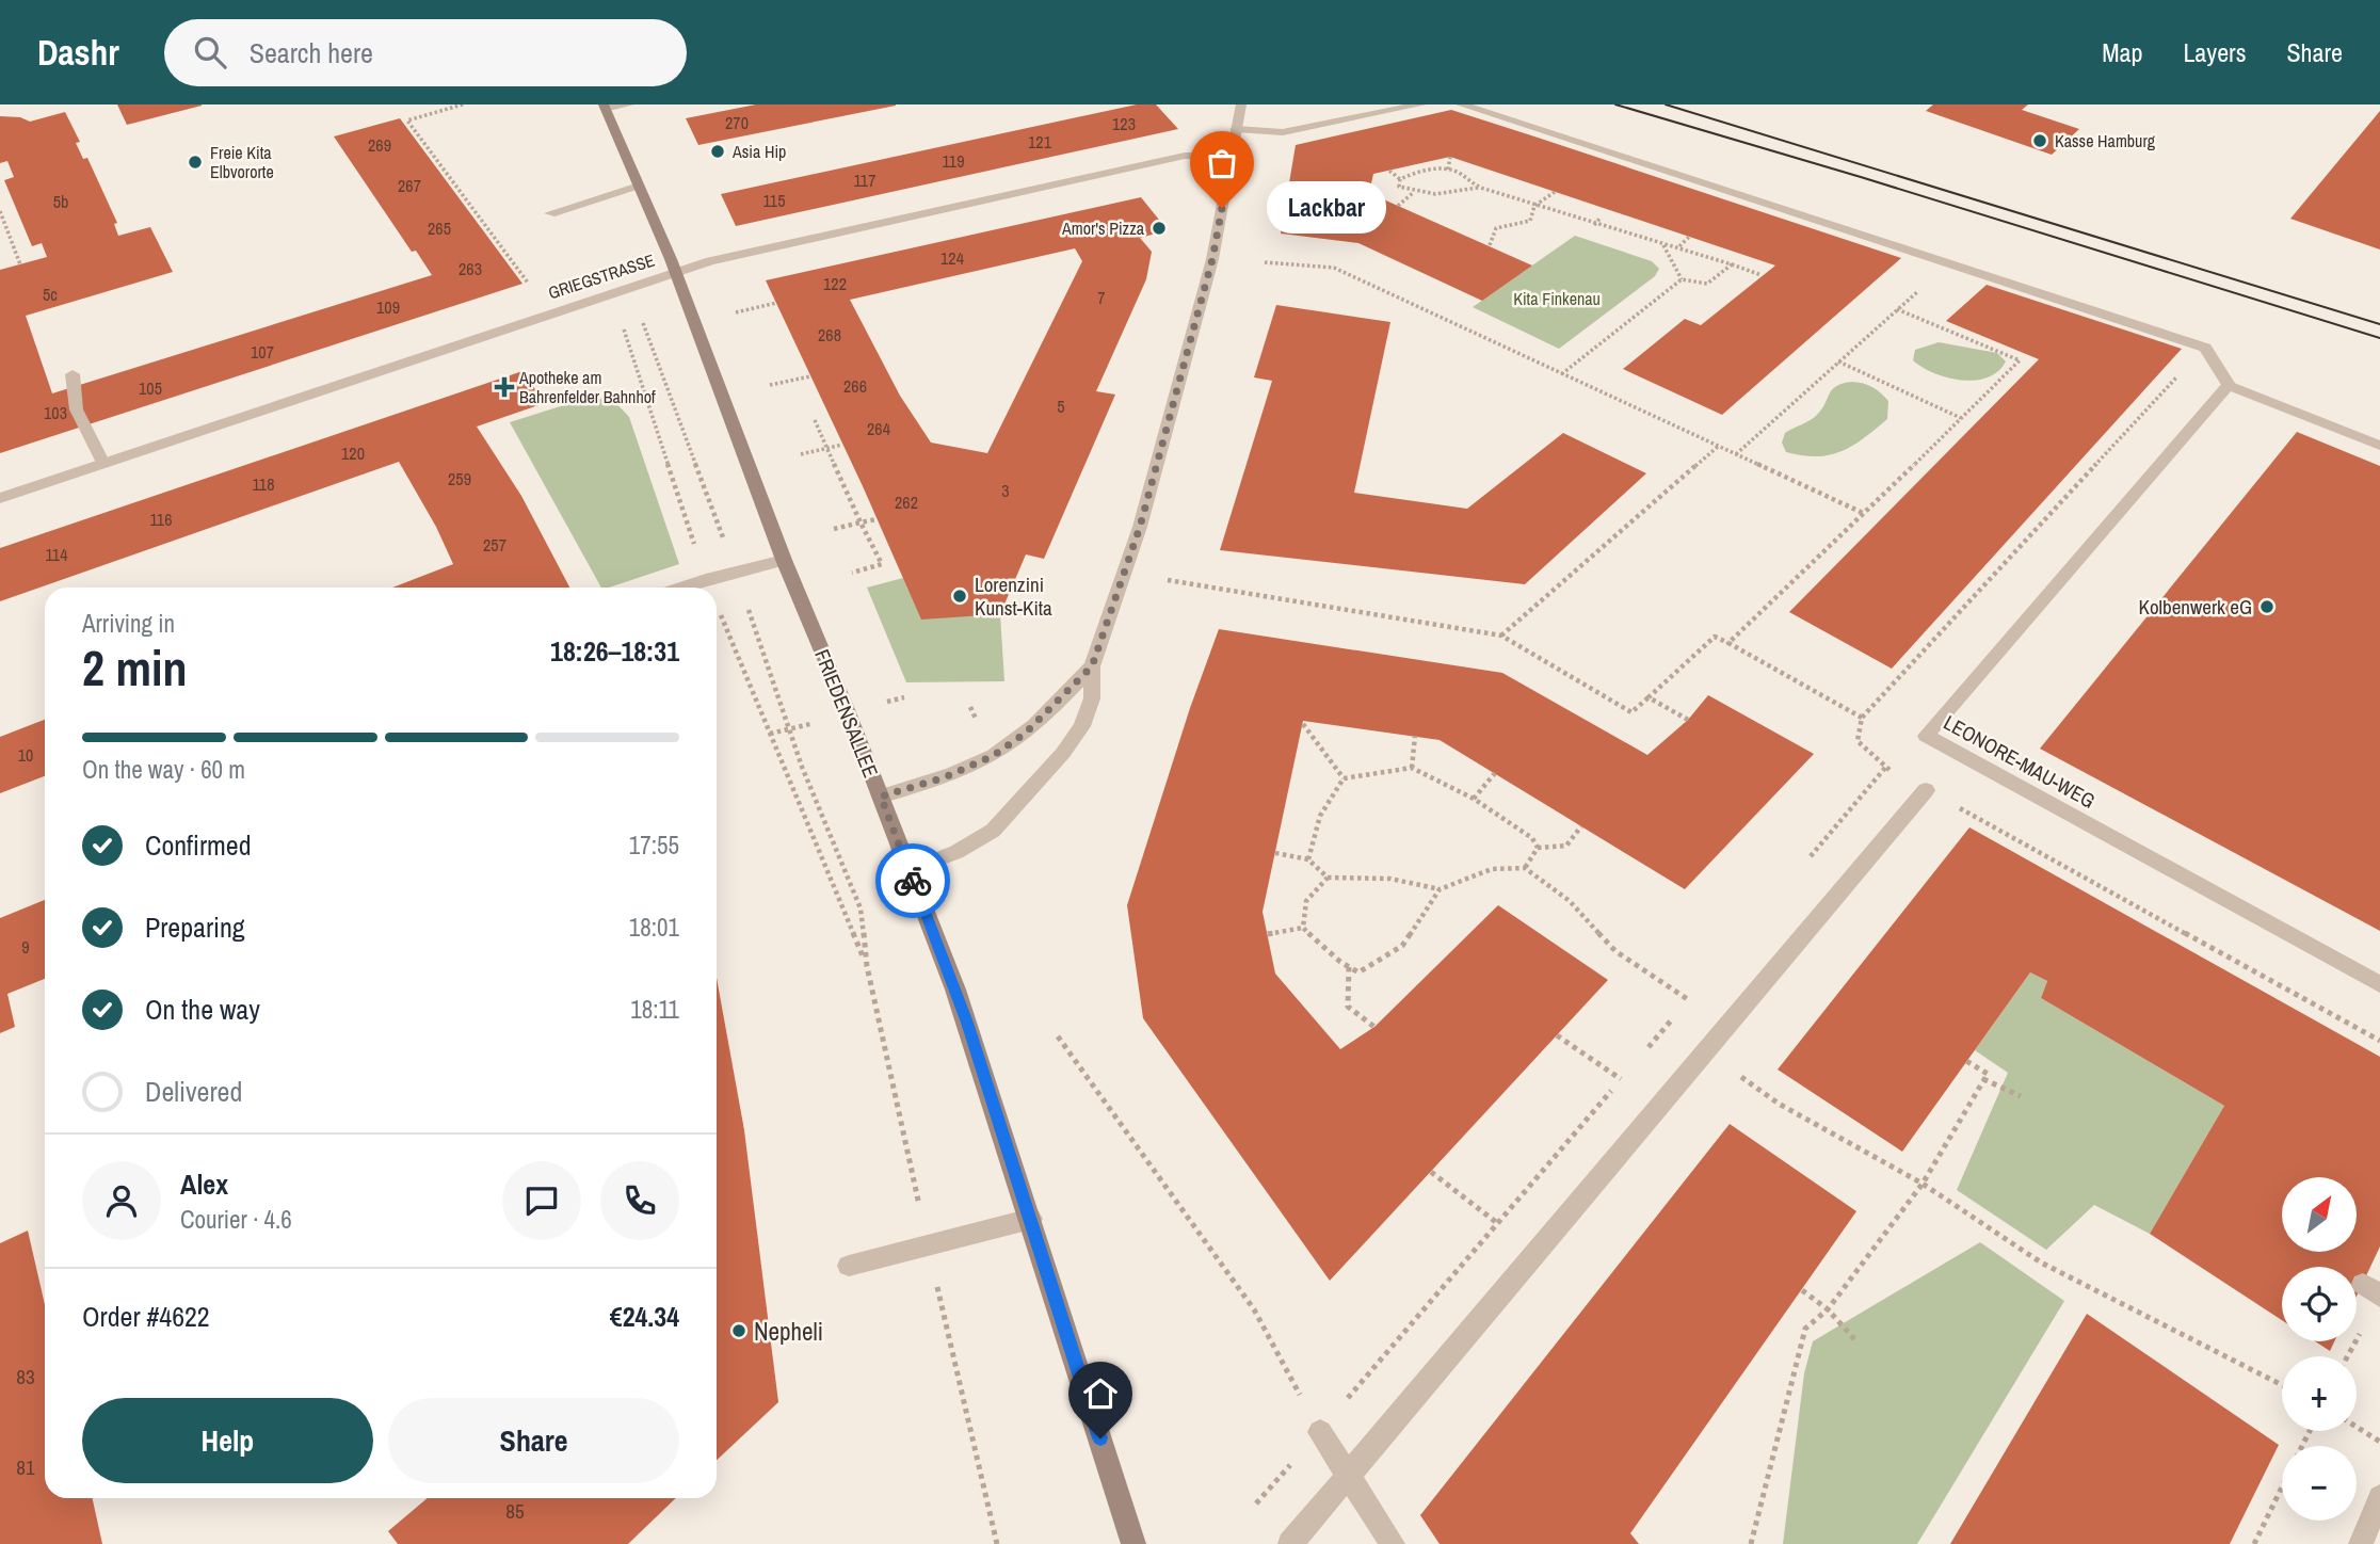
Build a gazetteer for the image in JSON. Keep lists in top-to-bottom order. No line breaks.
{"streets":{"street":["GRIEGSTRASSE","FRIEDENSALLEE","LEONORE-MAU-WEG"]},"crossings":[["GRIEGSTRASSE","FRIEDENSALLEE"]],"parks":["Kita Finkenau"],"places":{"other":["Kasse Hamburg","Asia Hip","Freie Kita Elbvororte","Lackbar","Amor's Pizza","Lorenzini Kunst-Kita","Kolbenwerk eG","Nepheli"],"health":["Apotheke am Bahrenfelder Bahnhof"]},"house_numbers":["270","123","121","269","119","117","267","115","5b","265","124","263","122","5c","7","109","268","107","266","105","5","103","264","120","259","118","3","262","116","257","114","10","9","83","81","85"],"north":"top right","page":{"header":"Dashr","search":"Search here","nav":["Map","Layers","Share"],"bubble":"Lackbar","heading":["2 min","Arriving in","18:26–18:31"],"panel":["Alex","Courier · 4.6","Order #4622","€24.34"],"bar":"On the way · 60 m","list":[["Confirmed","17:55"],["Preparing","18:01"],["On the way","18:11"],"Delivered"],"map_buttons":["+","−"],"buttons":["Help","Share"]}}
